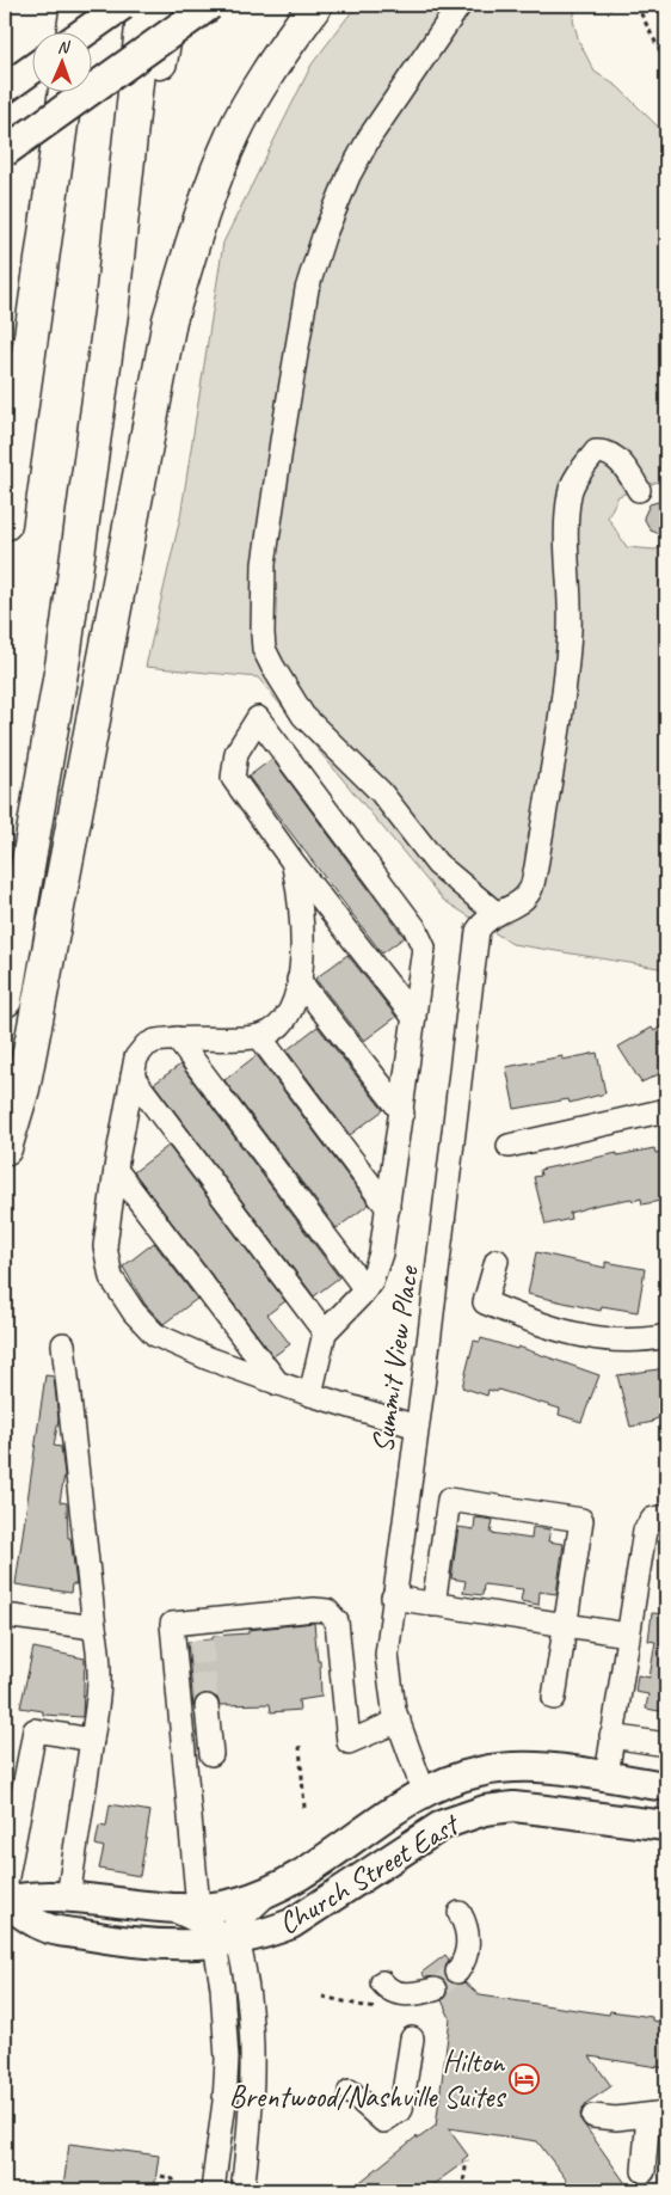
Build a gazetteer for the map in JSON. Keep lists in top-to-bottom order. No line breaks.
{"streets":{"main road":["Church Street East"],"street":["Summit View Place"]},"crossings":[["Summit View Place","Church Street East"]],"places":{"hotel":["Hilton Brentwood/Nashville Suites"]},"north":"top"}
